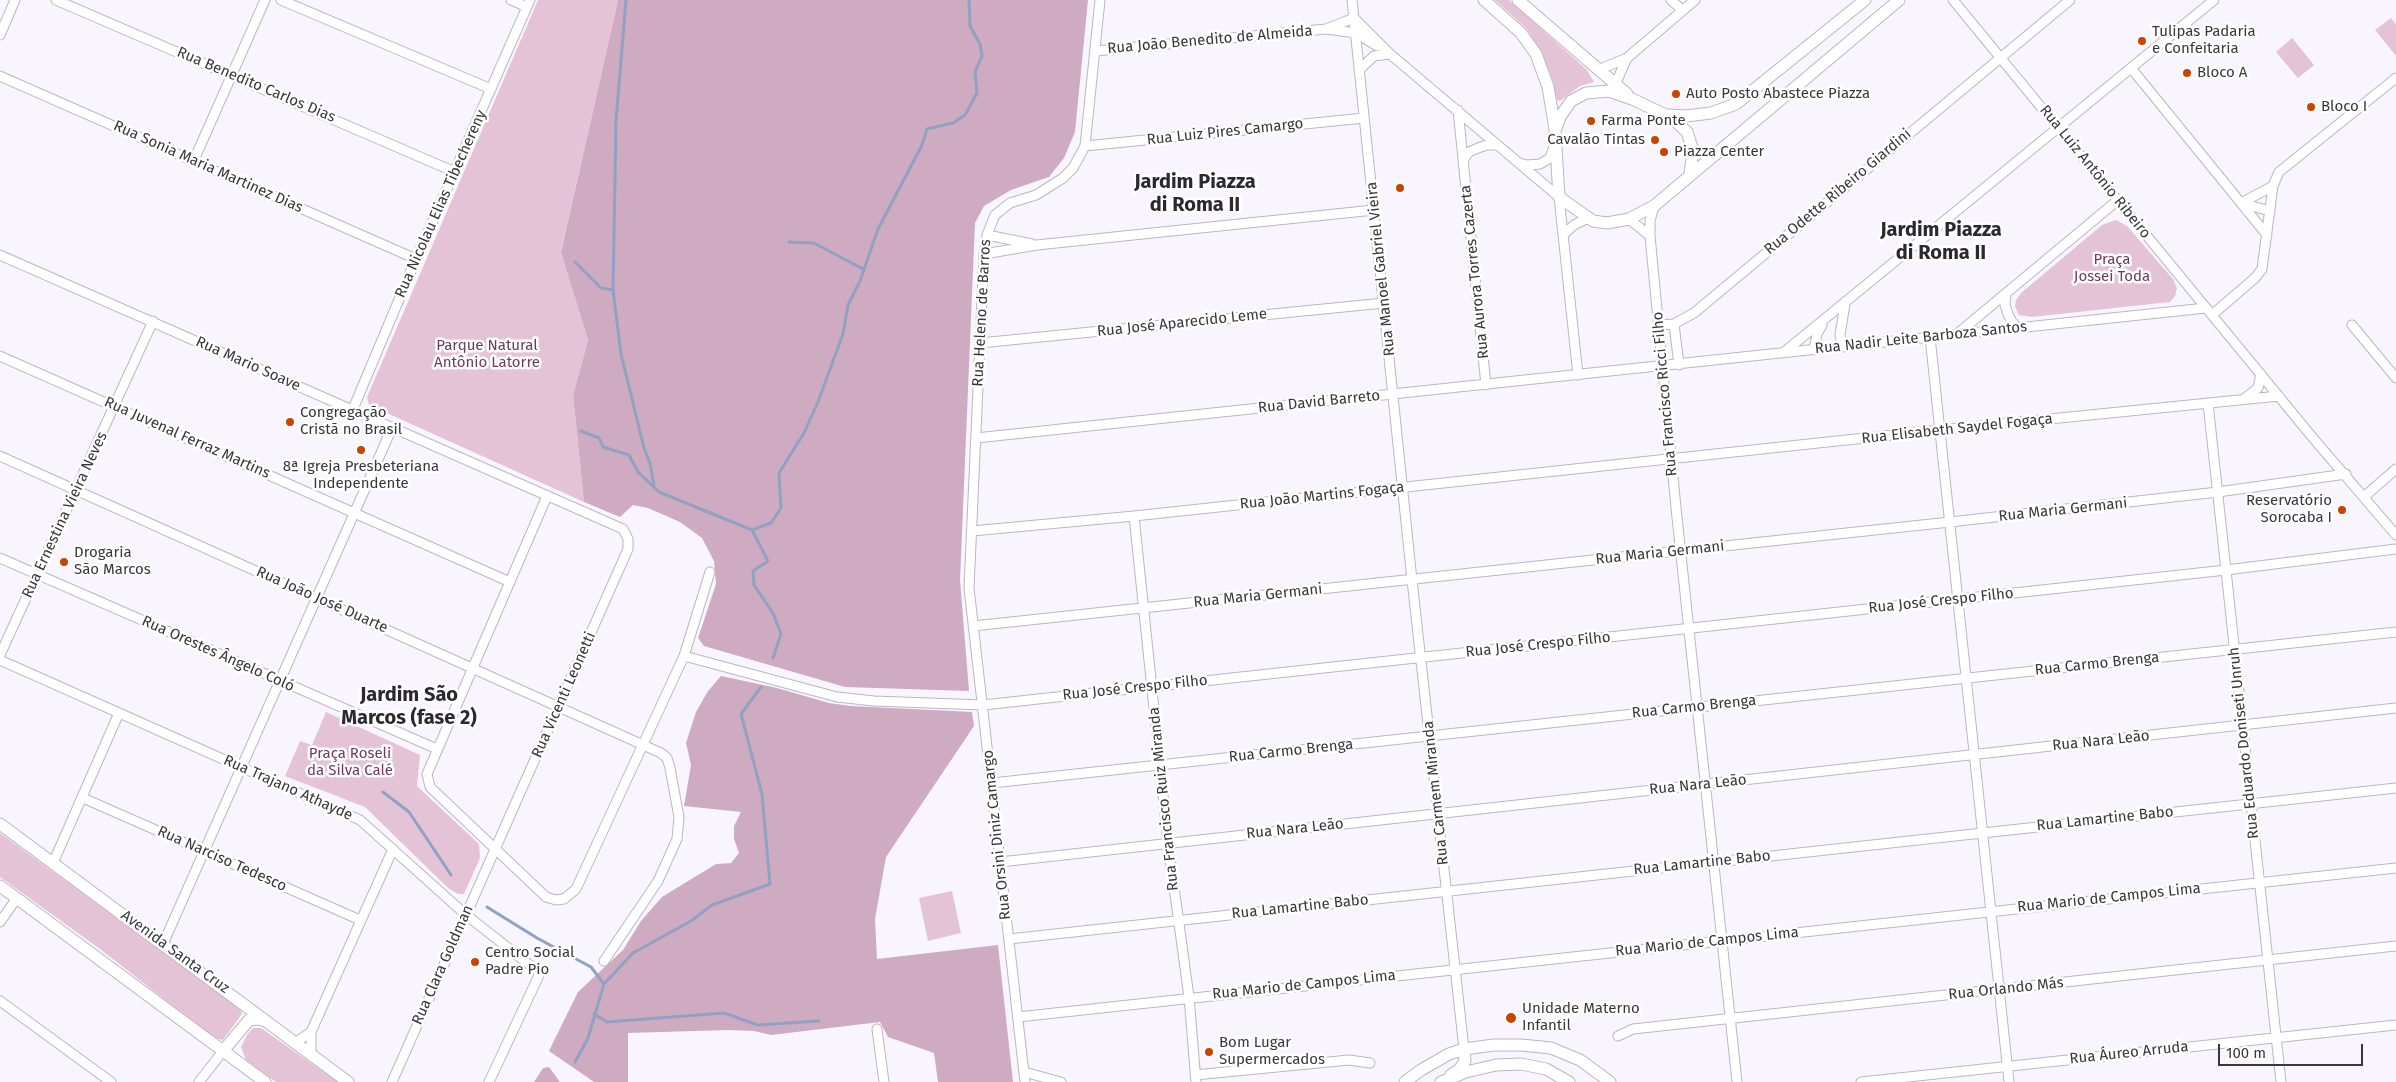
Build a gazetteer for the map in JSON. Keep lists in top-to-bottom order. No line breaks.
{"streets":{"main road":["Avenida Santa Cruz"],"street":["Rua João Benedito de Almeida","Rua Benedito Carlos Dias","Rua Luiz Pires Camargo","Rua Sonia Maria Martinez Dias","Rua Luiz Antônio Ribeiro","Rua Odette Ribeiro Giardini","Rua Nicolau Elias Tibechereny","Rua Manoel Gabriel Vieira","Rua Aurora Torres Cazerta","Rua Heleno de Barros","Rua José Aparecido Leme","Rua Nadir Leite Barboza Santos","Rua Mario Soave","Rua Francisco Ricci Filho","Rua David Barreto","Rua Elisabeth Saydel Fogaça","Rua Juvenal Ferraz Martins","Rua João Martins Fogaça","Rua Maria Germani","Rua Ernestina Vieira Neves","Rua João José Duarte","Rua José Crespo Filho","Rua Orestes Ângelo Coló","Rua Carmo Brenga","Rua Vicenti Leonetti","Rua Nara Leão","Rua Eduardo Doniseti Unruh","Rua Trajano Athayde","Rua Carmem Miranda","Rua Francisco Ruiz Miranda","Rua Lamartine Babo","Rua Orsini Diniz Camargo","Rua Narciso Tedesco","Rua Mario de Campos Lima","Rua Clara Goldman","Rua Orlando Más","Rua Áureo Arruda"]},"crossings":[["Rua João Benedito de Almeida","Rua Manoel Gabriel Vieira"],["Rua João Benedito de Almeida","Rua Aurora Torres Cazerta"],["Rua João Benedito de Almeida","Rua Heleno de Barros"],["Rua João Benedito de Almeida","Rua Francisco Ricci Filho"],["Rua Benedito Carlos Dias","Rua Nicolau Elias Tibechereny"],["Rua Luiz Pires Camargo","Rua Manoel Gabriel Vieira"],["Rua Luiz Pires Camargo","Rua Heleno de Barros"],["Rua Sonia Maria Martinez Dias","Rua Nicolau Elias Tibechereny"],["Rua Luiz Antônio Ribeiro","Rua Odette Ribeiro Giardini"],["Rua Luiz Antônio Ribeiro","Rua Nadir Leite Barboza Santos"],["Rua Luiz Antônio Ribeiro","Rua Elisabeth Saydel Fogaça"],["Rua Luiz Antônio Ribeiro","Rua Maria Germani"],["Rua Odette Ribeiro Giardini","Rua Francisco Ricci Filho"],["Rua Nicolau Elias Tibechereny","Rua Mario Soave"],["Rua Manoel Gabriel Vieira","Rua José Aparecido Leme"],["Rua Manoel Gabriel Vieira","Rua David Barreto"],["Rua Manoel Gabriel Vieira","Rua João Martins Fogaça"],["Rua Manoel Gabriel Vieira","Rua Carmem Miranda"],["Rua Aurora Torres Cazerta","Rua David Barreto"],["Rua Heleno de Barros","Rua José Aparecido Leme"],["Rua Heleno de Barros","Rua David Barreto"],["Rua Heleno de Barros","Rua João Martins Fogaça"],["Rua Heleno de Barros","Rua Orsini Diniz Camargo"],["Rua Nadir Leite Barboza Santos","Rua Francisco Ricci Filho"],["Rua Nadir Leite Barboza Santos","Rua David Barreto"],["Rua Mario Soave","Rua Ernestina Vieira Neves"],["Rua Mario Soave","Rua Vicenti Leonetti"],["Rua Francisco Ricci Filho","Rua David Barreto"],["Rua Francisco Ricci Filho","Rua Elisabeth Saydel Fogaça"],["Rua Francisco Ricci Filho","Rua João Martins Fogaça"],["Rua Francisco Ricci Filho","Rua Maria Germani"],["Rua Francisco Ricci Filho","Rua José Crespo Filho"],["Rua Francisco Ricci Filho","Rua Carmo Brenga"],["Rua Francisco Ricci Filho","Rua Nara Leão"],["Rua Francisco Ricci Filho","Rua Lamartine Babo"],["Rua Francisco Ricci Filho","Rua Mario de Campos Lima"],["Rua Francisco Ricci Filho","Rua Orlando Más"],["Rua Elisabeth Saydel Fogaça","Rua João Martins Fogaça"],["Rua Elisabeth Saydel Fogaça","Rua Eduardo Doniseti Unruh"],["Rua Juvenal Ferraz Martins","Rua Ernestina Vieira Neves"],["Rua João Martins Fogaça","Rua Francisco Ruiz Miranda"],["Rua Maria Germani","Rua Eduardo Doniseti Unruh"],["Rua Maria Germani","Rua Carmem Miranda"],["Rua Maria Germani","Rua Francisco Ruiz Miranda"],["Rua Maria Germani","Rua Orsini Diniz Camargo"],["Rua Ernestina Vieira Neves","Rua João José Duarte"],["Rua Ernestina Vieira Neves","Rua Orestes Ângelo Coló"],["Rua João José Duarte","Rua Vicenti Leonetti"],["Rua José Crespo Filho","Rua Eduardo Doniseti Unruh"],["Rua José Crespo Filho","Rua Carmem Miranda"],["Rua José Crespo Filho","Rua Francisco Ruiz Miranda"],["Rua José Crespo Filho","Rua Orsini Diniz Camargo"],["Rua Carmo Brenga","Rua Eduardo Doniseti Unruh"],["Rua Carmo Brenga","Rua Carmem Miranda"],["Rua Carmo Brenga","Rua Francisco Ruiz Miranda"],["Rua Carmo Brenga","Rua Orsini Diniz Camargo"],["Rua Vicenti Leonetti","Rua Clara Goldman"],["Rua Nara Leão","Rua Eduardo Doniseti Unruh"],["Rua Nara Leão","Rua Carmem Miranda"],["Rua Nara Leão","Rua Francisco Ruiz Miranda"],["Rua Nara Leão","Rua Orsini Diniz Camargo"],["Rua Eduardo Doniseti Unruh","Rua Lamartine Babo"],["Rua Eduardo Doniseti Unruh","Rua Mario de Campos Lima"],["Rua Eduardo Doniseti Unruh","Rua Orlando Más"],["Rua Eduardo Doniseti Unruh","Rua Áureo Arruda"],["Rua Trajano Athayde","Rua Clara Goldman"],["Rua Carmem Miranda","Rua Lamartine Babo"],["Rua Carmem Miranda","Rua Mario de Campos Lima"],["Rua Francisco Ruiz Miranda","Rua Lamartine Babo"],["Rua Francisco Ruiz Miranda","Rua Mario de Campos Lima"],["Rua Lamartine Babo","Rua Orsini Diniz Camargo"],["Rua Orsini Diniz Camargo","Rua Mario de Campos Lima"]],"districts":["Jardim Piazza di Roma II","Jardim Piazza di Roma II","Jardim São Marcos (fase 2)"],"parks":["Praça Jossei Toda","Parque Natural Antônio Latorre","Praça Roseli da Silva Calé"],"places":["Tulipas Padaria e Confeitaria","Bloco A","Auto Posto Abastece Piazza","Bloco I","Farma Ponte","Cavalão Tintas","Piazza Center","ㅤ","Congregação Cristã no Brasil","8ª Igreja Presbeteriana Independente","Reservatório Sorocaba I","Drogaria São Marcos","Centro Social Padre Pio","Unidade Materno Infantil","Bom Lugar Supermercados"],"scale_bar":"100 m"}
